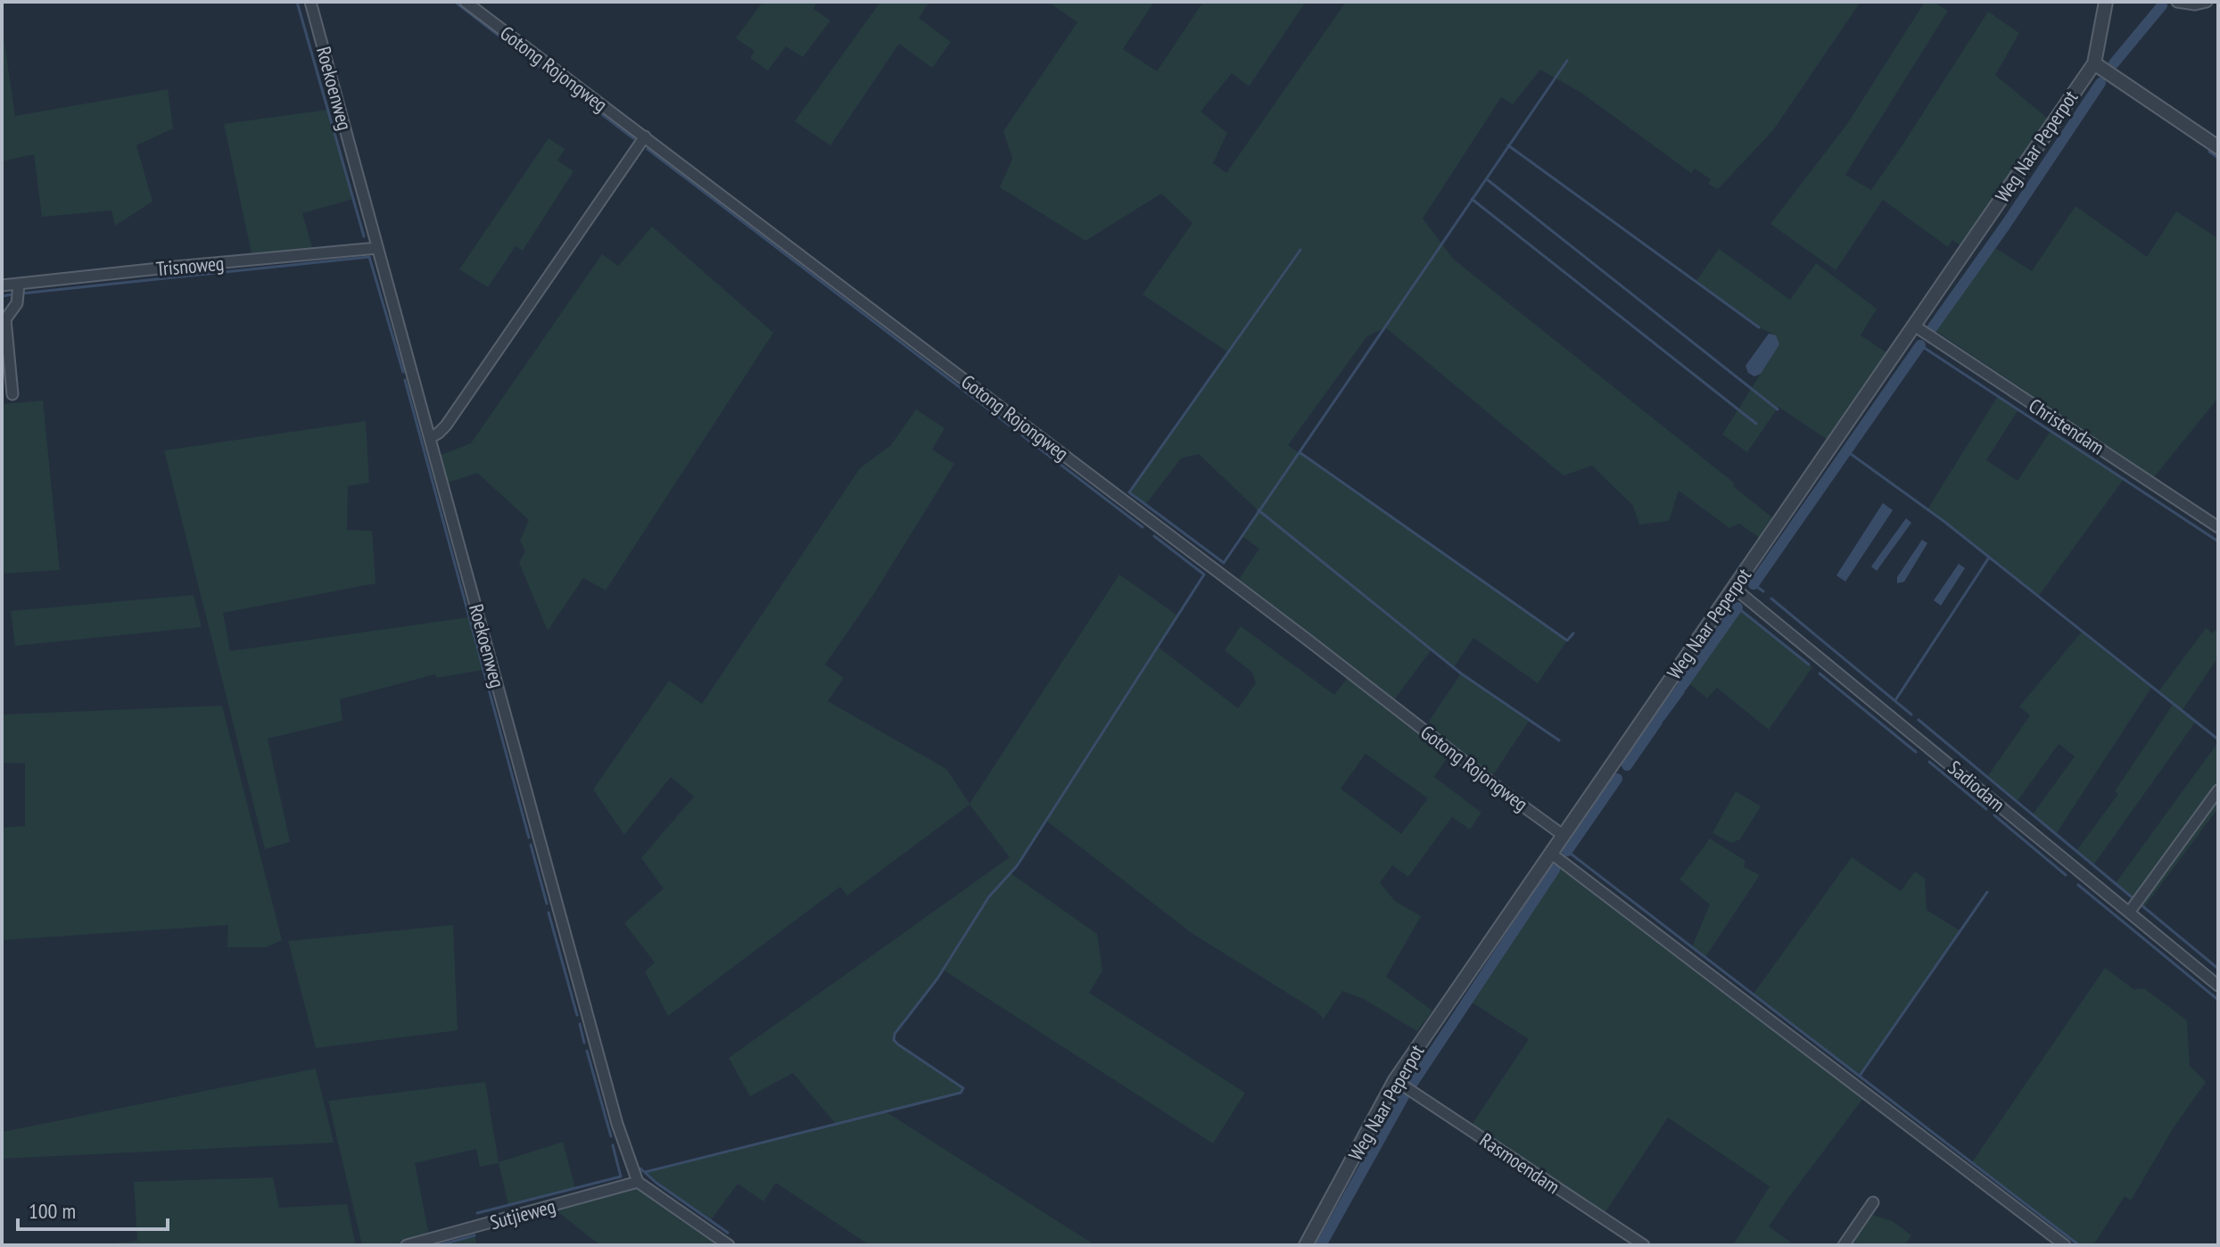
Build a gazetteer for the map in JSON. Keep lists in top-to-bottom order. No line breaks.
{"streets":{"street":["Gotong Rojongweg","Roekoenweg","Weg Naar Peperpot","Trisnoweg","Christendam","Sadiodam","Rasmoendam","Sutjieweg"]},"crossings":[["Gotong Rojongweg","Weg Naar Peperpot"],["Roekoenweg","Trisnoweg"],["Roekoenweg","Sutjieweg"],["Weg Naar Peperpot","Christendam"],["Weg Naar Peperpot","Sadiodam"],["Weg Naar Peperpot","Rasmoendam"]],"scale_bar":"100 m"}
